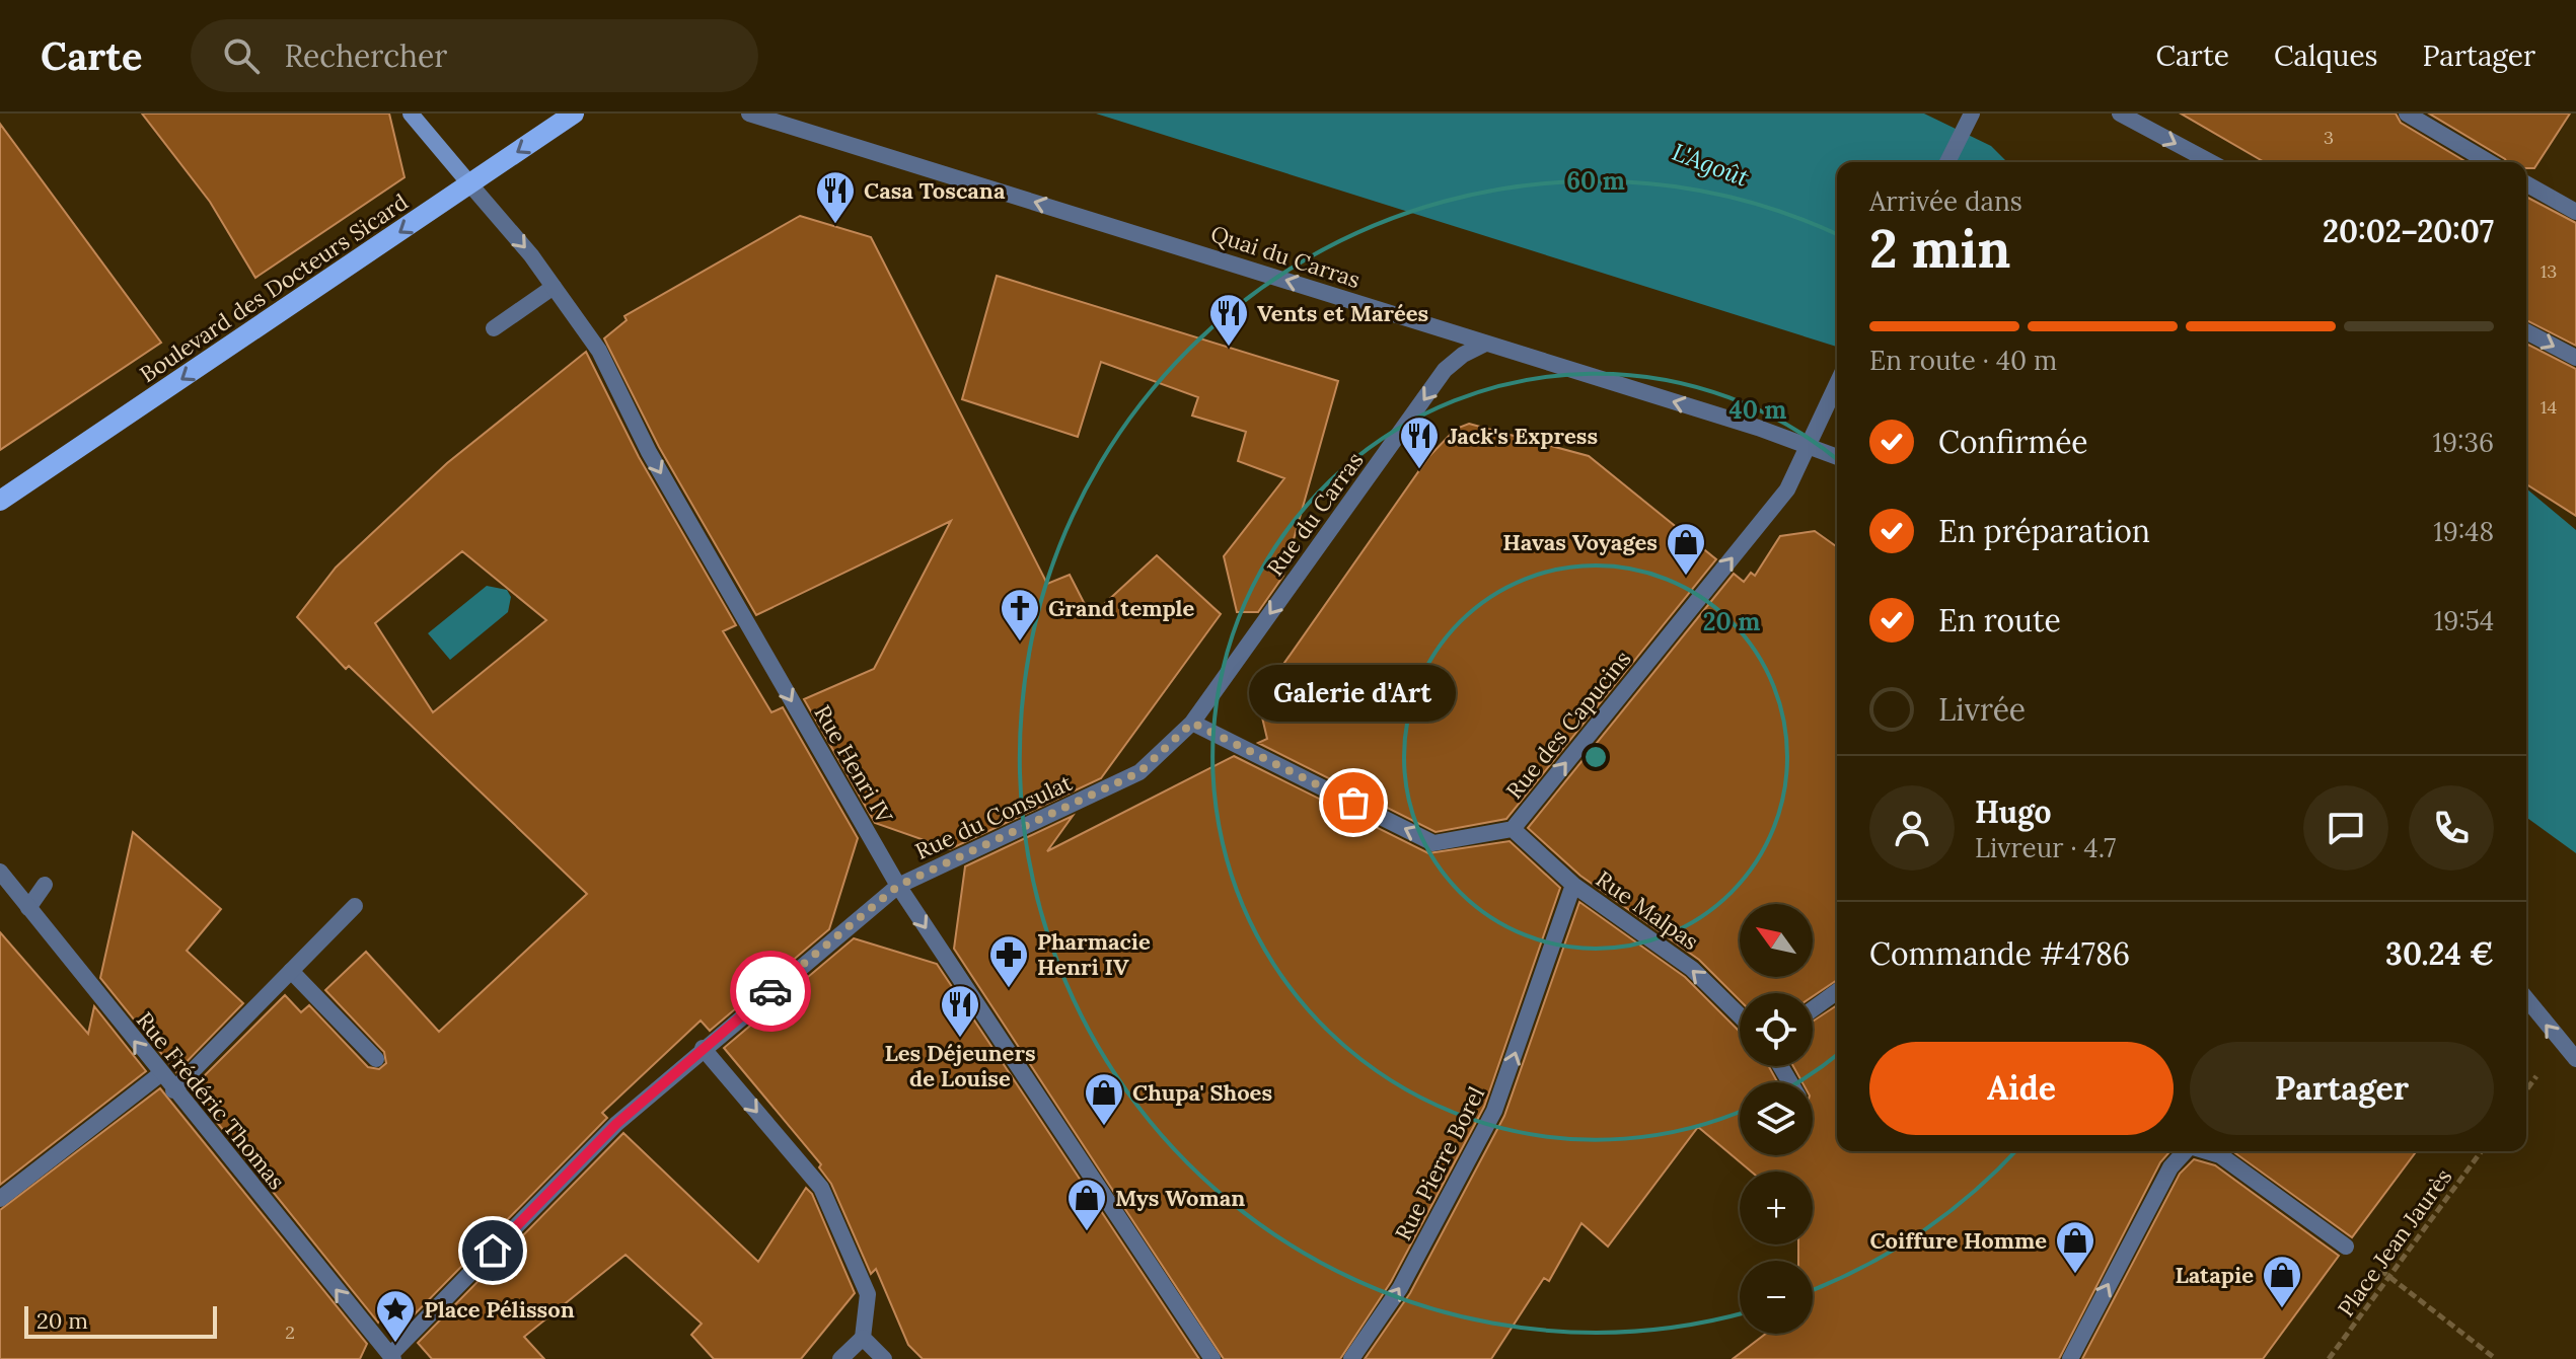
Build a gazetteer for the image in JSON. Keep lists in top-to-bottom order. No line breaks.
{"streets":{"main road":["Boulevard des Docteurs Sicard"],"street":["Quai du Carras","Rue du Carras","Rue des Capucins","Rue Henri IV","Rue du Consulat","Rue Malpas","Rue Frédéric Thomas","Rue Pierre Borel"],"path":["Place Jean Jaurès"]},"crossings":[["Quai du Carras","Rue du Carras"],["Quai du Carras","Rue des Capucins"],["Boulevard des Docteurs Sicard","Rue Henri IV"],["Rue du Carras","Rue des Capucins"],["Rue du Carras","Rue du Consulat"],["Rue des Capucins","Rue du Consulat"],["Rue des Capucins","Rue Malpas"],["Rue Henri IV","Rue du Consulat"],["Rue du Consulat","Rue Frédéric Thomas"],["Rue Malpas","Rue Pierre Borel"]],"one_way":["Quai du Carras","Boulevard des Docteurs Sicard","Rue du Carras","Rue Henri IV","Rue Malpas","Rue Frédéric Thomas","Rue Pierre Borel"],"water":["L'Agoût"],"places":{"restaurant":["Casa Toscana","Vents et Marées","Jack's Express","Les Déjeuners de Louise"],"shop":["Havas Voyages","Chupa' Shoes","Mys Woman","Coiffure Homme","Latapie"],"church":["Grand temple"],"other":["Galerie d'Art"],"pharmacy":["Pharmacie Henri IV"],"place":["Place Pélisson"]},"house_numbers":["3","13","14","2"],"scale_bar":"20 m","north":"top left","page":{"header":"Carte","search":"Rechercher","nav":["Carte","Calques","Partager"],"heading":["2 min","Arrivée dans","20:02–20:07"],"panel":["Hugo","Livreur · 4.7","Commande #4786","30.24 €"],"bar":"En route · 40 m","list":[["Confirmée","19:36"],["En préparation","19:48"],["En route","19:54"],"Livrée"],"bubble":"Galerie d'Art","map_buttons":["+","−"],"buttons":["Aide","Partager"],"scale":"20 m"},"rings":["60 m","40 m","20 m"]}
